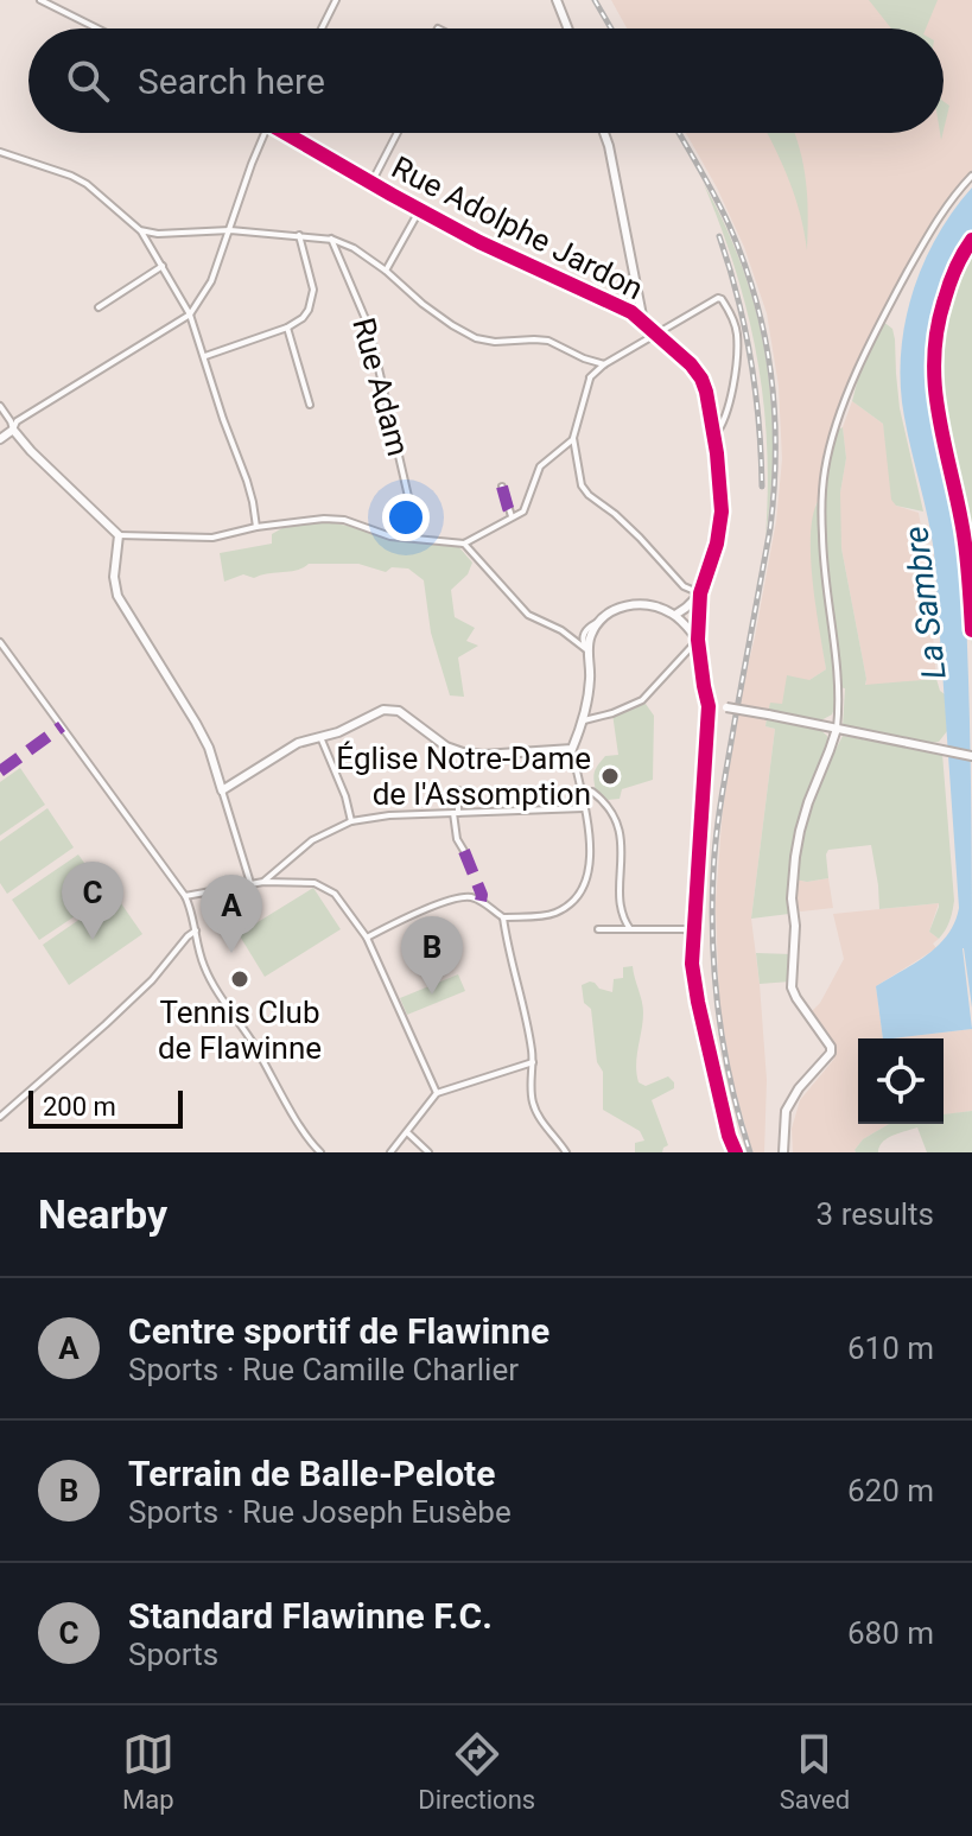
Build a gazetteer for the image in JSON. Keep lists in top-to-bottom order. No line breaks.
{"streets":{"street":["Rue Adolphe Jardon","Rue Adam"]},"water":["La Sambre"],"places":["Église Notre-Dame de l'Assomption","Tennis Club de Flawinne"],"scale_bar":"200 m","page":{"search":"Search here","pins":["C","A","B"],"scale":"200 m","heading":["Nearby","3 results"],"list":[{"mark":"A","name":"Centre sportif de Flawinne","note":"Sports · Rue Camille Charlier","value":"610 m"},{"mark":"B","name":"Terrain de Balle-Pelote","note":"Sports · Rue Joseph Eusèbe","value":"620 m"},{"mark":"C","name":"Standard Flawinne F.C.","note":"Sports","value":"680 m"}],"nav":["Map","Directions","Saved"]}}
